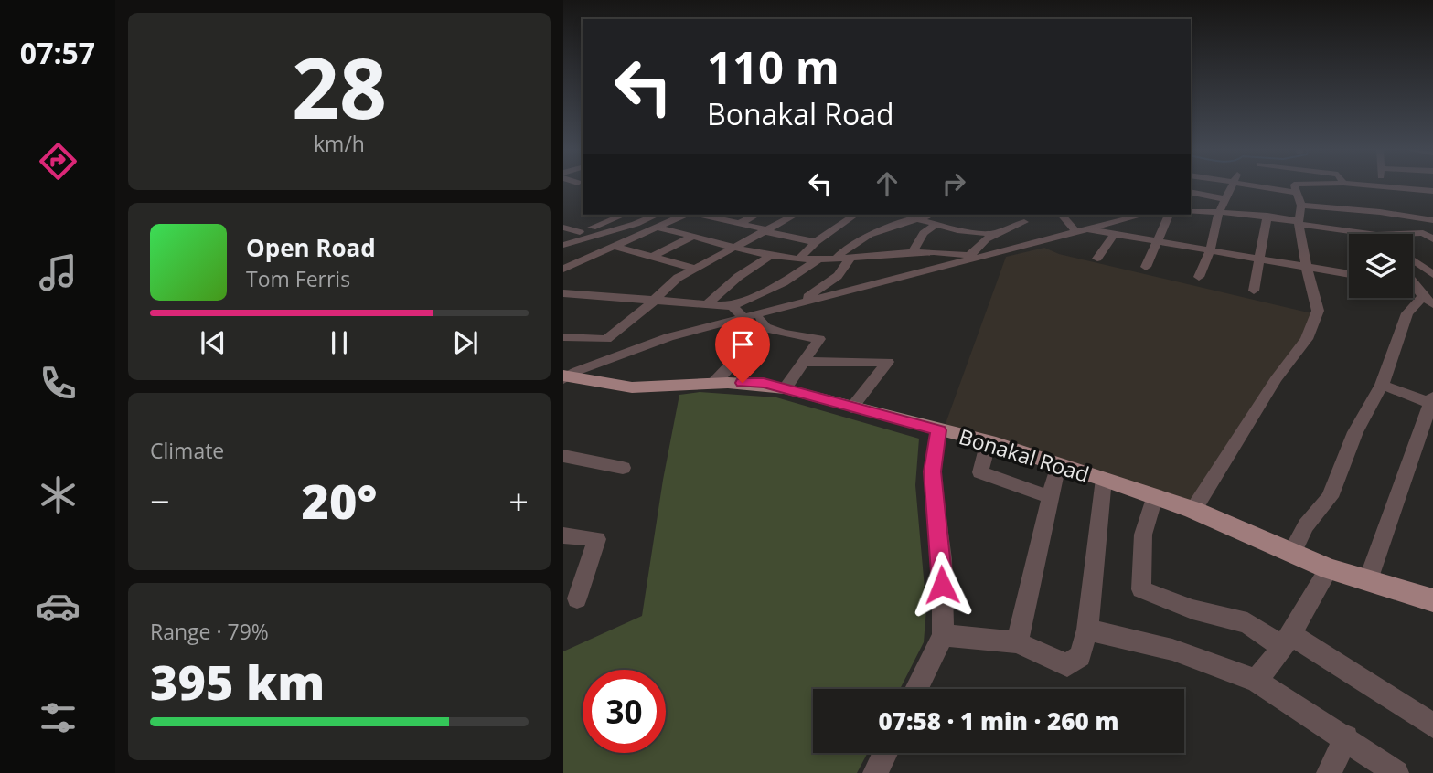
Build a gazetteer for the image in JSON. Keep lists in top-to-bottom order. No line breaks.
{"streets":{"main road":["Bonakal Road"]},"page":{"tabs":"07:57","tile":[["28","km/h"],"Climate",["Range · 79%","395 km"]],"turn":["110 m","Bonakal Road"],"song":["Open Road","Tom Ferris"],"heat":["−","20°","+"],"limit":"30","trip":"07:58 · 1 min · 260 m"}}
